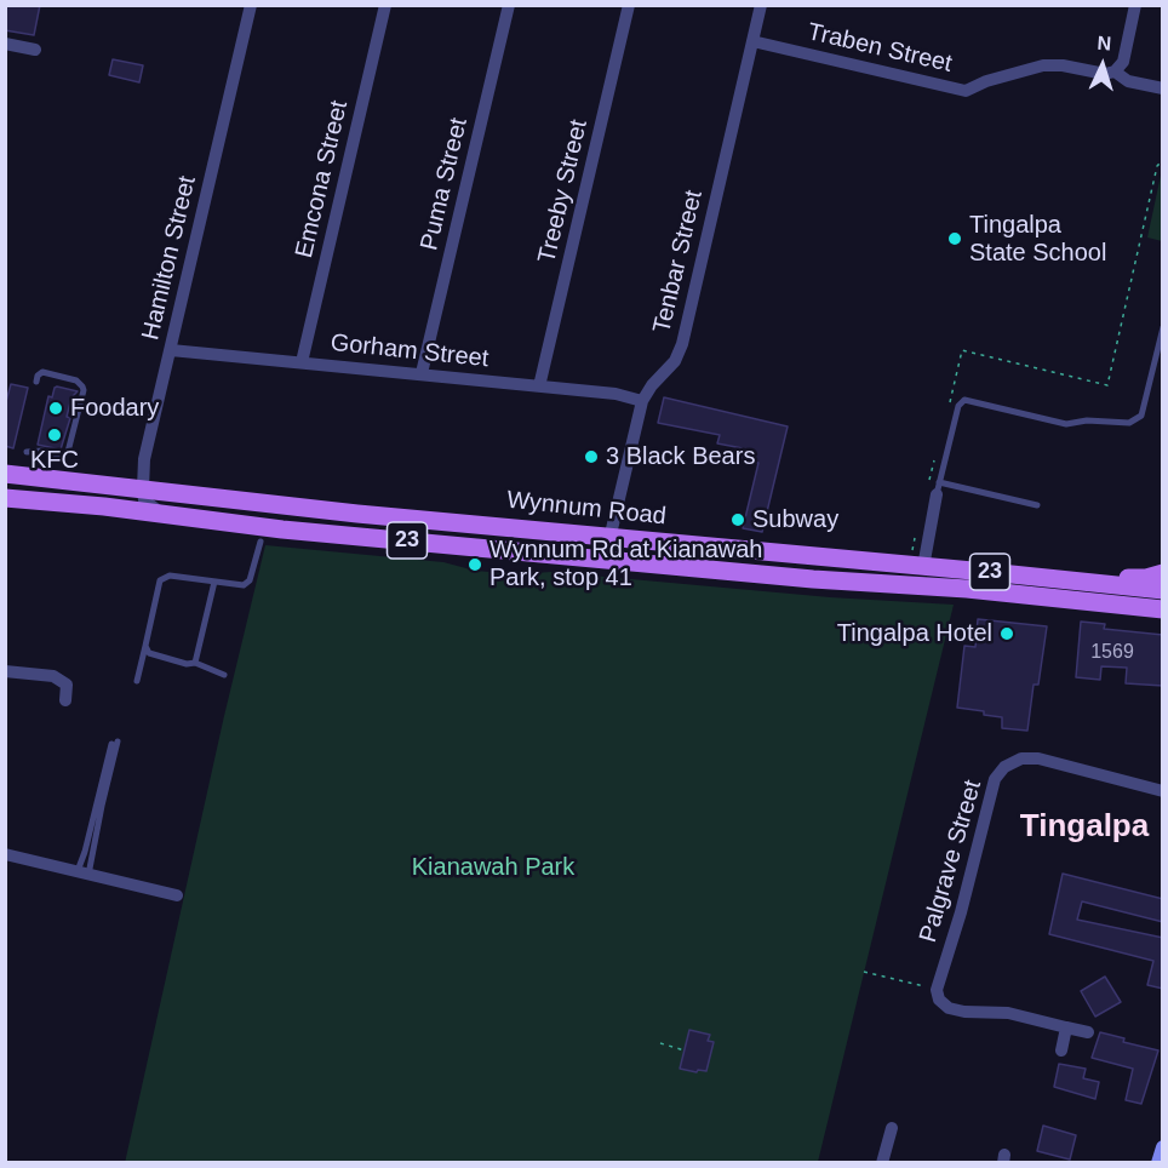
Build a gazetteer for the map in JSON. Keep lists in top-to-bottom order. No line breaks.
{"streets":{"main road":["Wynnum Road","23"],"street":["Traben Street","Emcona Street","Puma Street","Treeby Street","Hamilton Street","Tenbar Street","Gorham Street","Palgrave Street"]},"crossings":[["Traben Street","Tenbar Street"],["Emcona Street","Gorham Street"],["Puma Street","Gorham Street"],["Treeby Street","Gorham Street"],["Hamilton Street","Gorham Street"],["Hamilton Street","Wynnum Road"],["Tenbar Street","Gorham Street"],["Tenbar Street","Wynnum Road"],["Wynnum Road","23"]],"districts":["Tingalpa"],"parks":["Kianawah Park"],"places":["Tingalpa State School","Foodary","KFC","3 Black Bears","Subway","Wynnum Rd at Kianawah Park, stop 41","Tingalpa Hotel"],"house_numbers":["1569"],"north":"top"}
